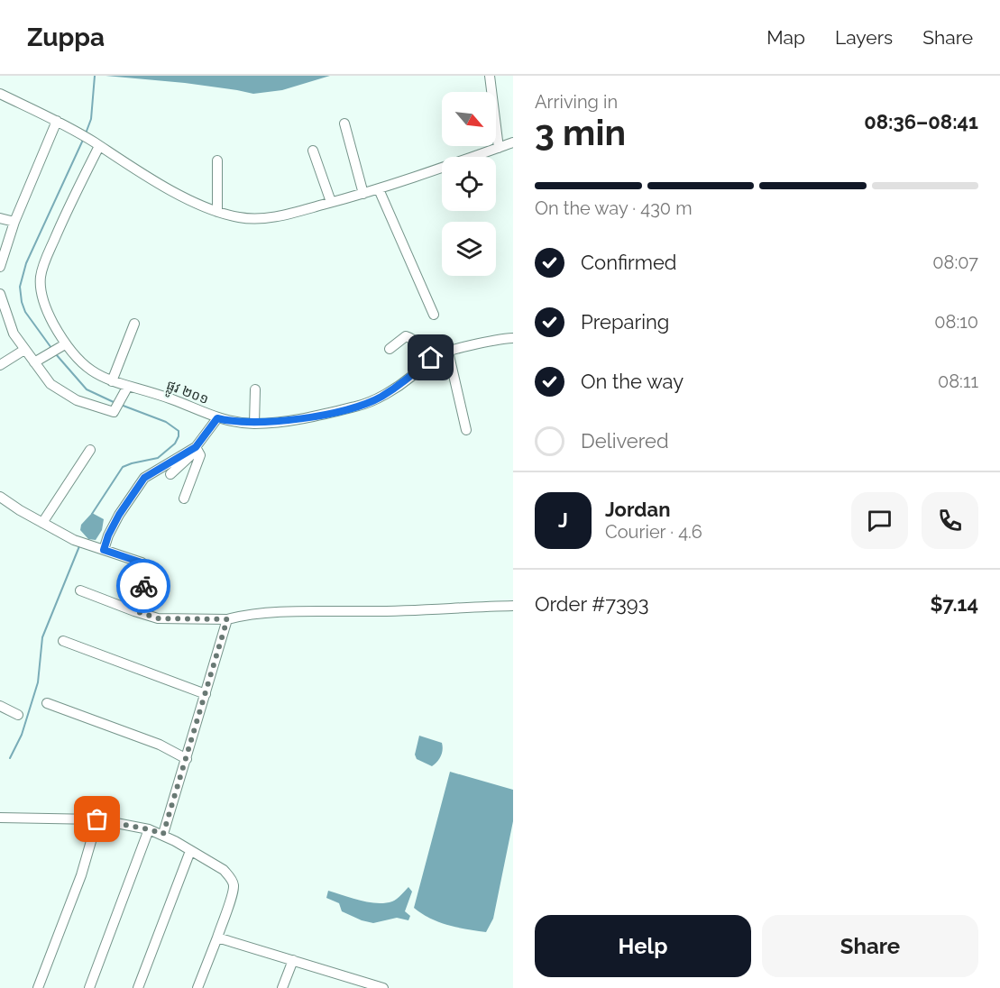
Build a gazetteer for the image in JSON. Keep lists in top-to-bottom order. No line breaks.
{"streets":{"street":["ផ្លូវ ២០១"]},"north":"bottom right","page":{"header":"Zuppa","nav":["Map","Layers","Share"],"heading":["3 min","Arriving in","08:36–08:41"],"panel":["Jordan","Courier · 4.6","Order #7393","$7.14"],"bar":"On the way · 430 m","list":[["Confirmed","08:07"],["Preparing","08:10"],["On the way","08:11"],"Delivered"],"round":"J","buttons":["Help","Share"]}}
